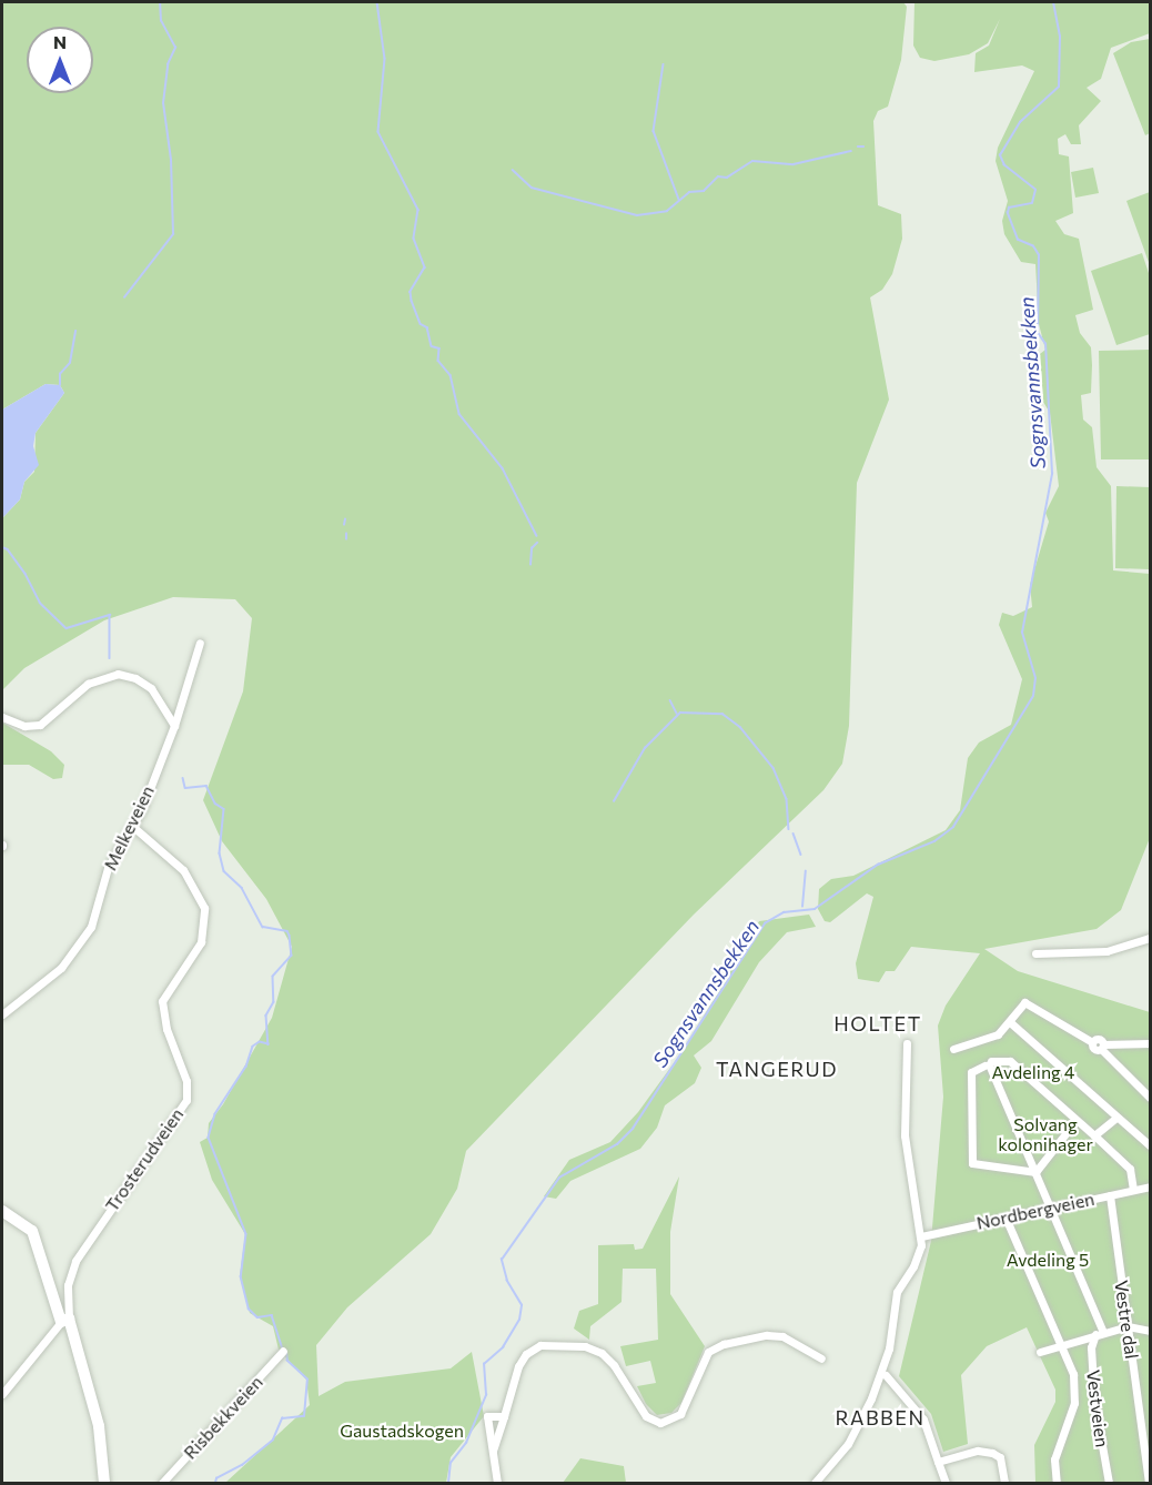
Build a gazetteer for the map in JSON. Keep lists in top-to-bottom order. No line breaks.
{"streets":{"street":["Melkeveien","Trosterudveien","Nordbergveien","Vestre dal","Vestveien","Risbekkveien"]},"crossings":[["Melkeveien","Trosterudveien"],["Nordbergveien","Vestre dal"],["Nordbergveien","Vestveien"]],"districts":["HOLTET","TANGERUD","RABBEN"],"water":["Sognsvannsbekken"],"parks":["Avdeling 4","Solvang kolonihager","Avdeling 5","Gaustadskogen"],"north":"top"}
